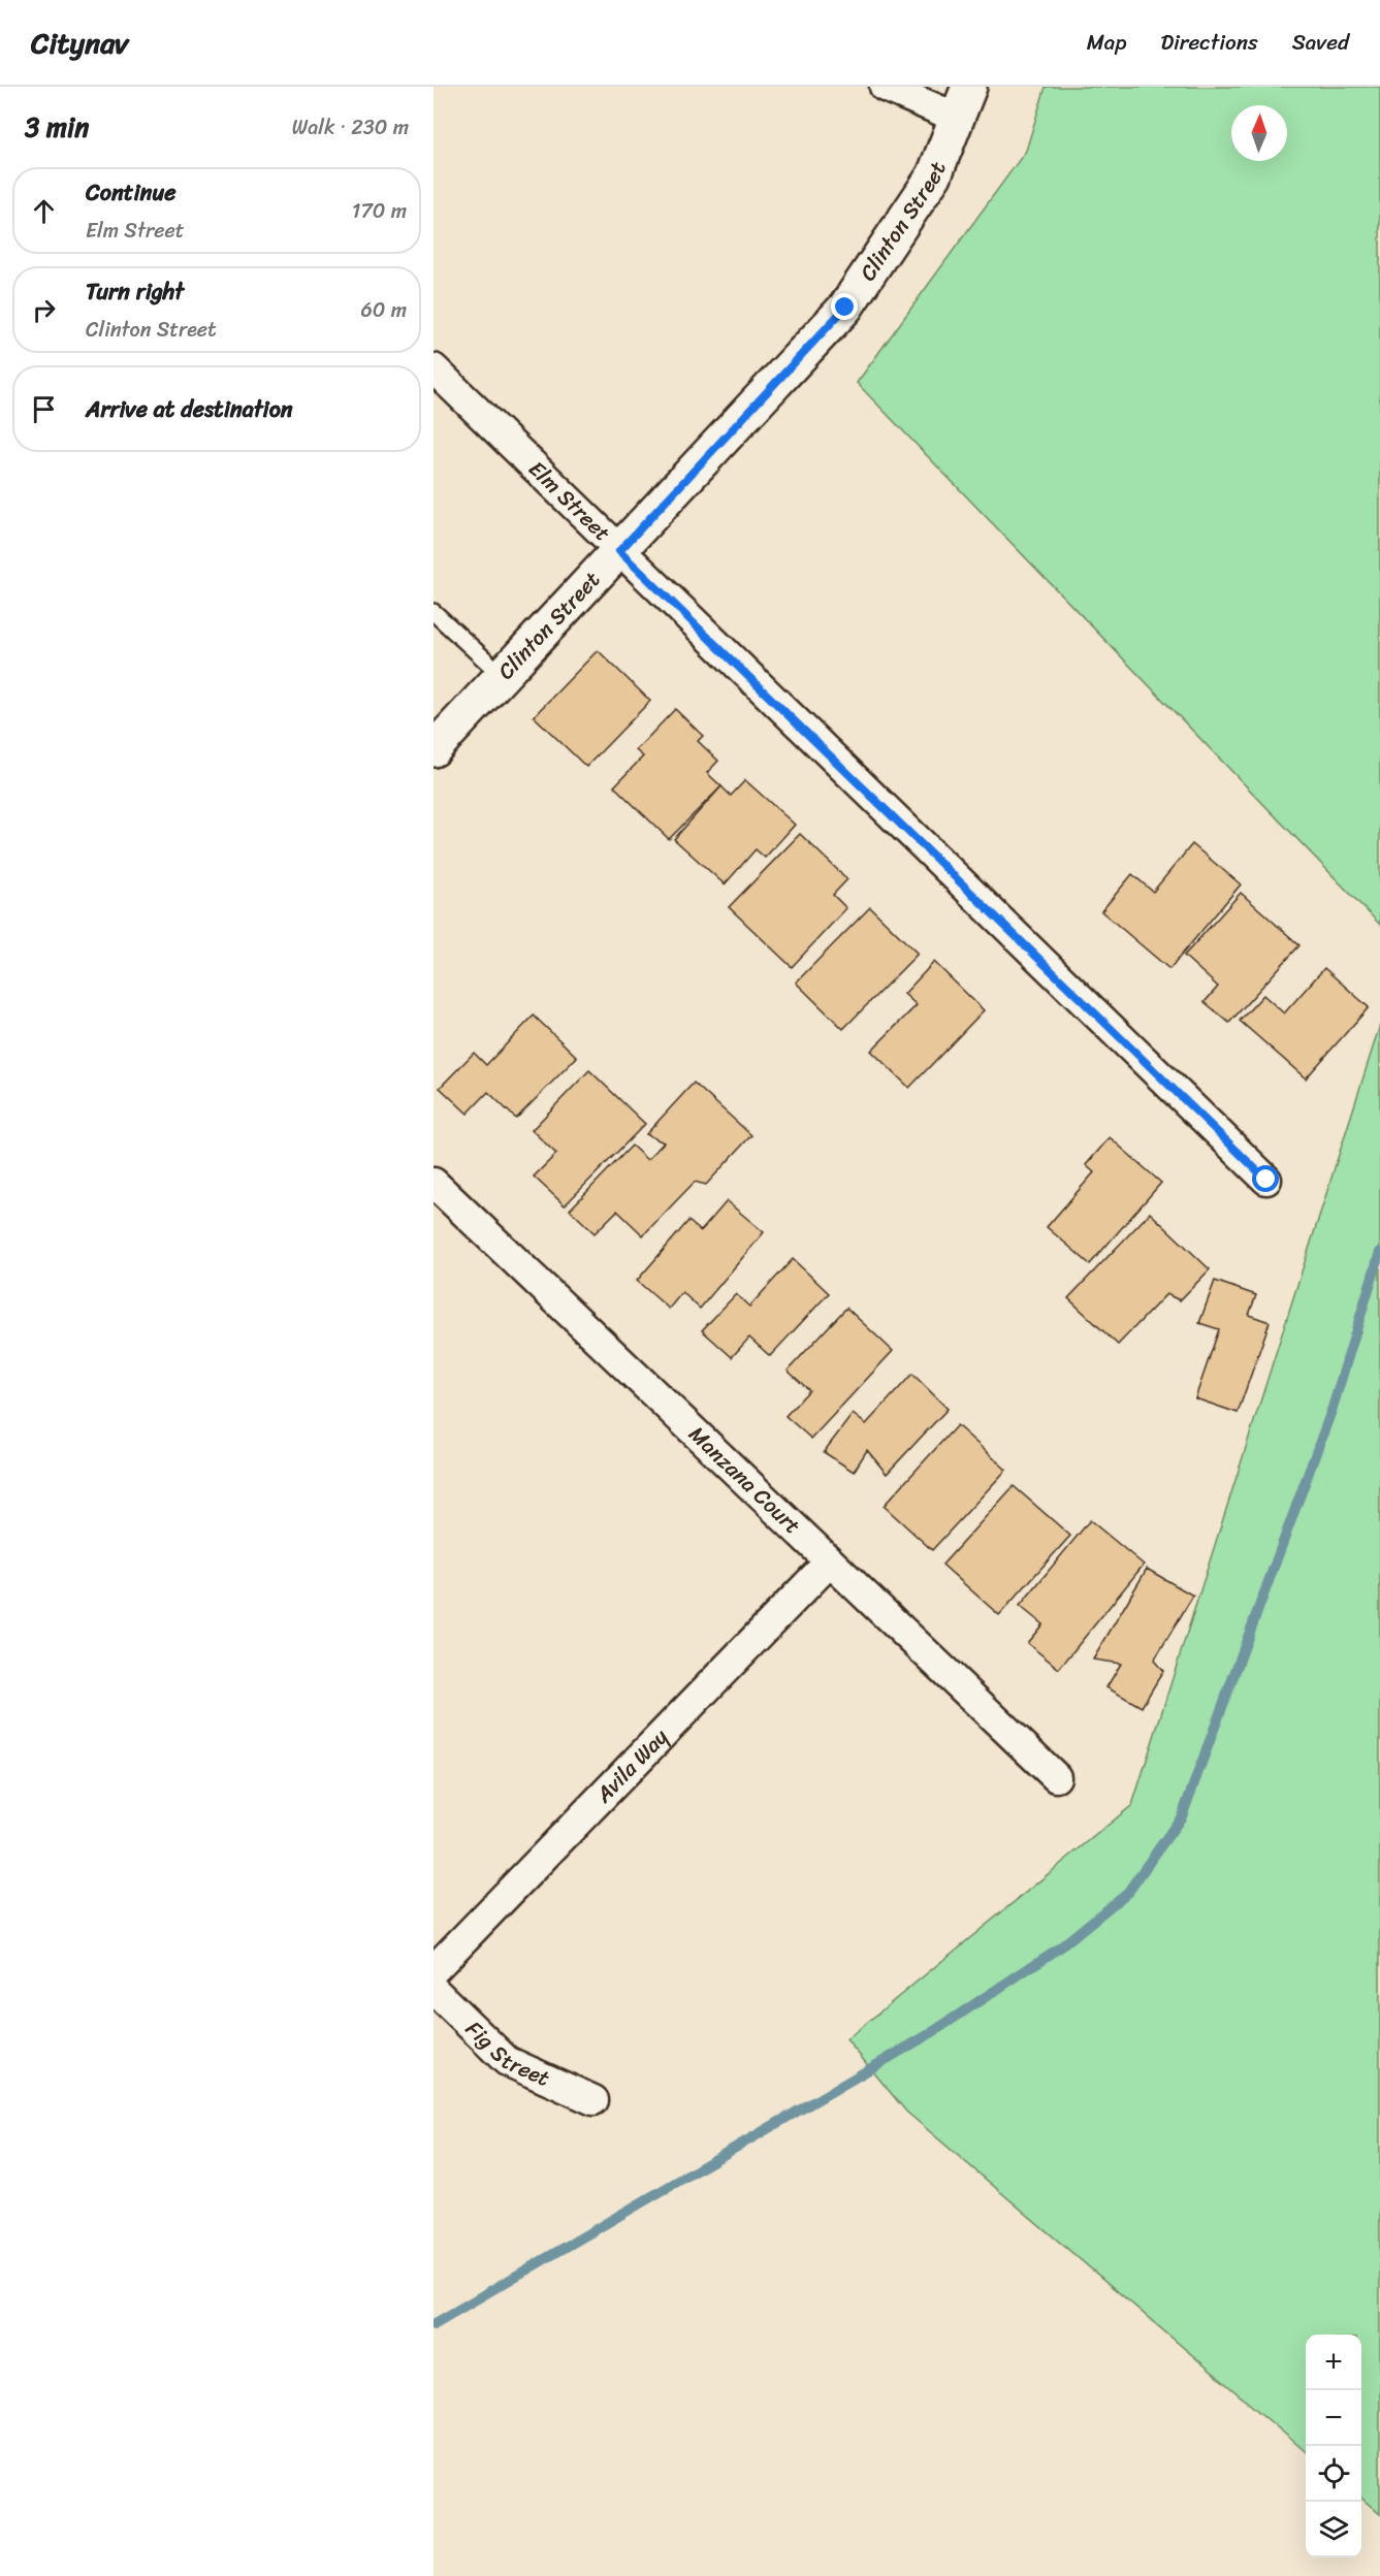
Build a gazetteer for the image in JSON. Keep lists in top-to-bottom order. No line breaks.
{"streets":{"street":["Clinton Street","Elm Street","Manzana Court","Avila Way","Fig Street"]},"crossings":[["Clinton Street","Elm Street"],["Manzana Court","Avila Way"]],"north":"top","page":{"header":"Citynav","nav":["Map","Directions","Saved"],"heading":["3 min","Walk · 230 m"],"list":[["Continue","Elm Street","170 m"],["Turn right","Clinton Street","60 m"],"Arrive at destination"],"map_buttons":["+","−"]}}
